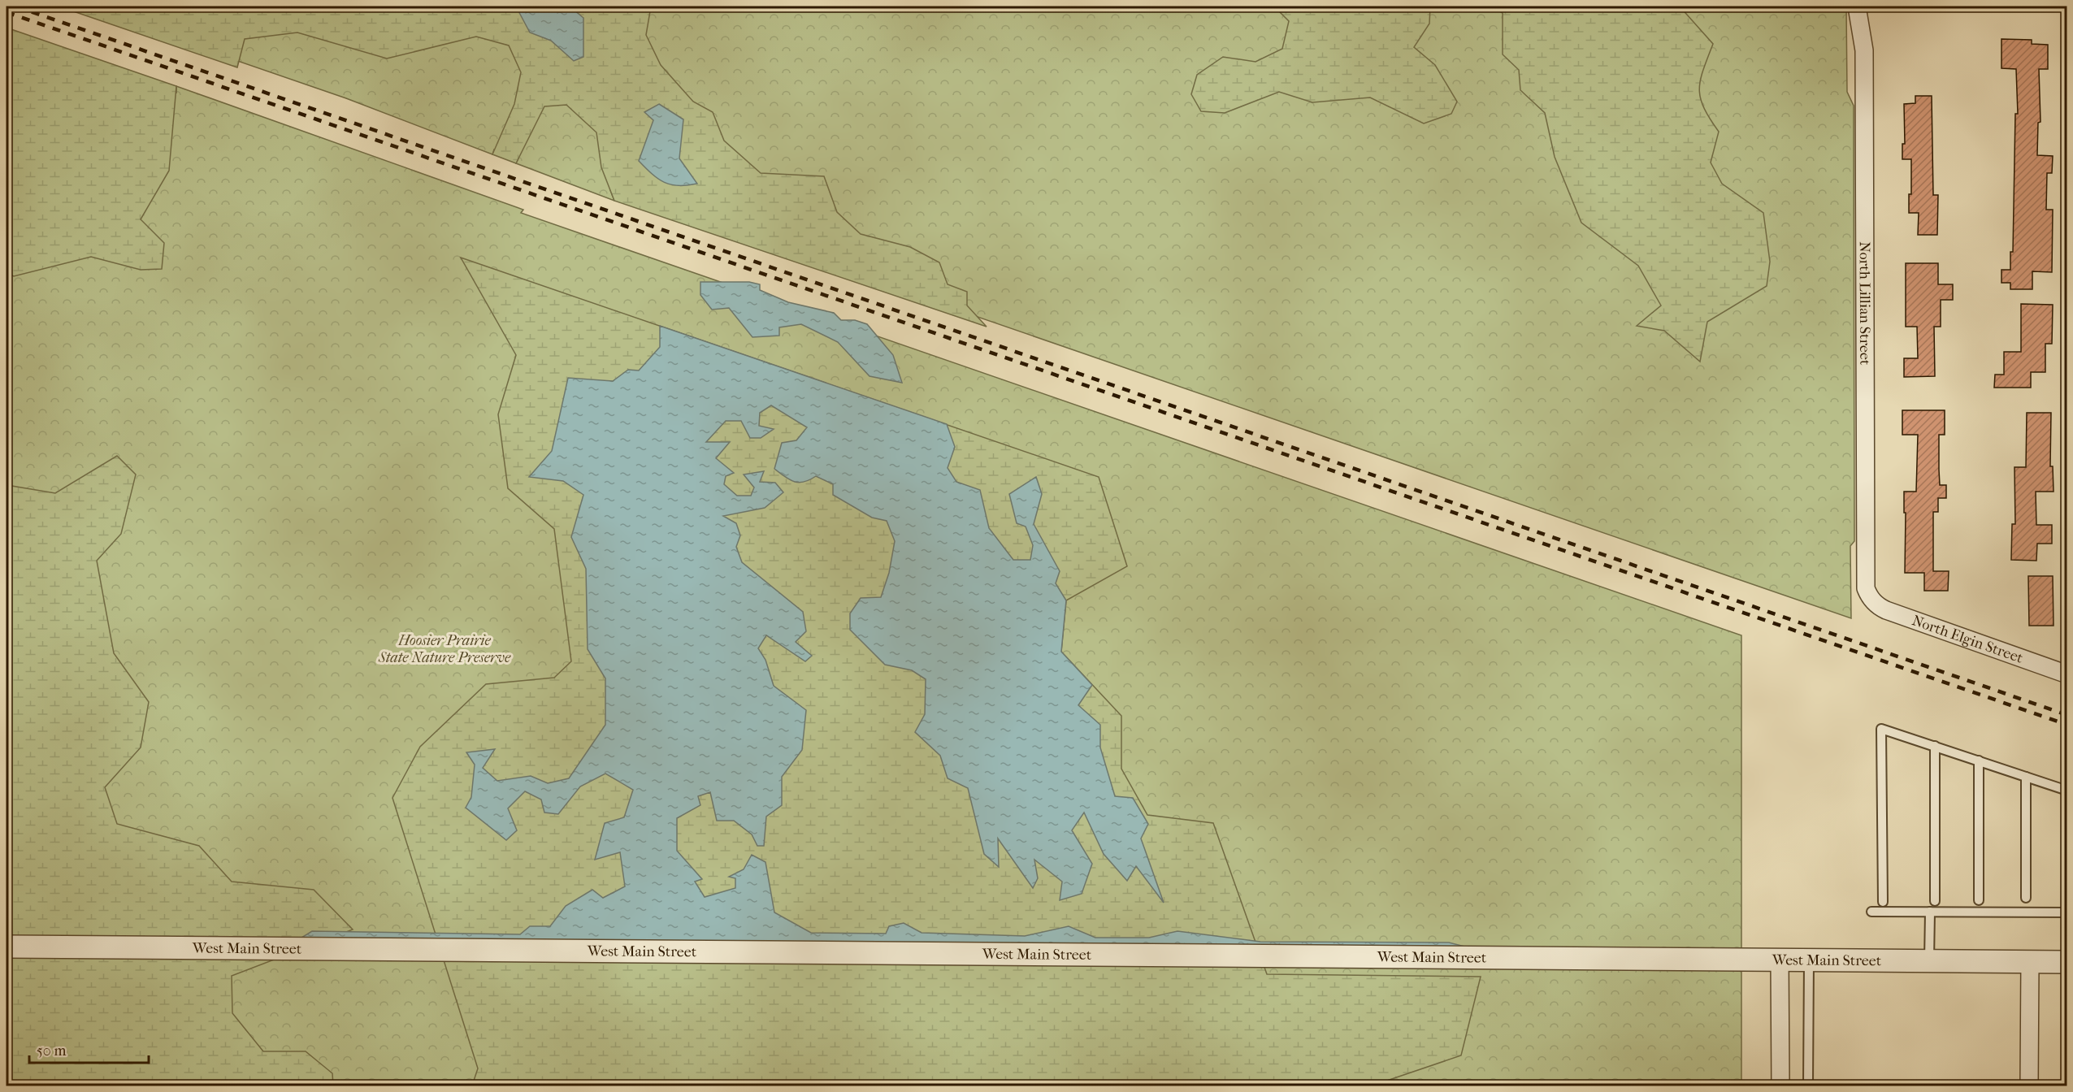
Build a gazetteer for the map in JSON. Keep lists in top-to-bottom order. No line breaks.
{"streets":{"street":["North Lillian Street","North Elgin Street","West Main Street"]},"crossings":[["North Lillian Street","North Elgin Street"]],"parks":["Hoosier Prairie State Nature Preserve"],"scale_bar":"50 m"}
